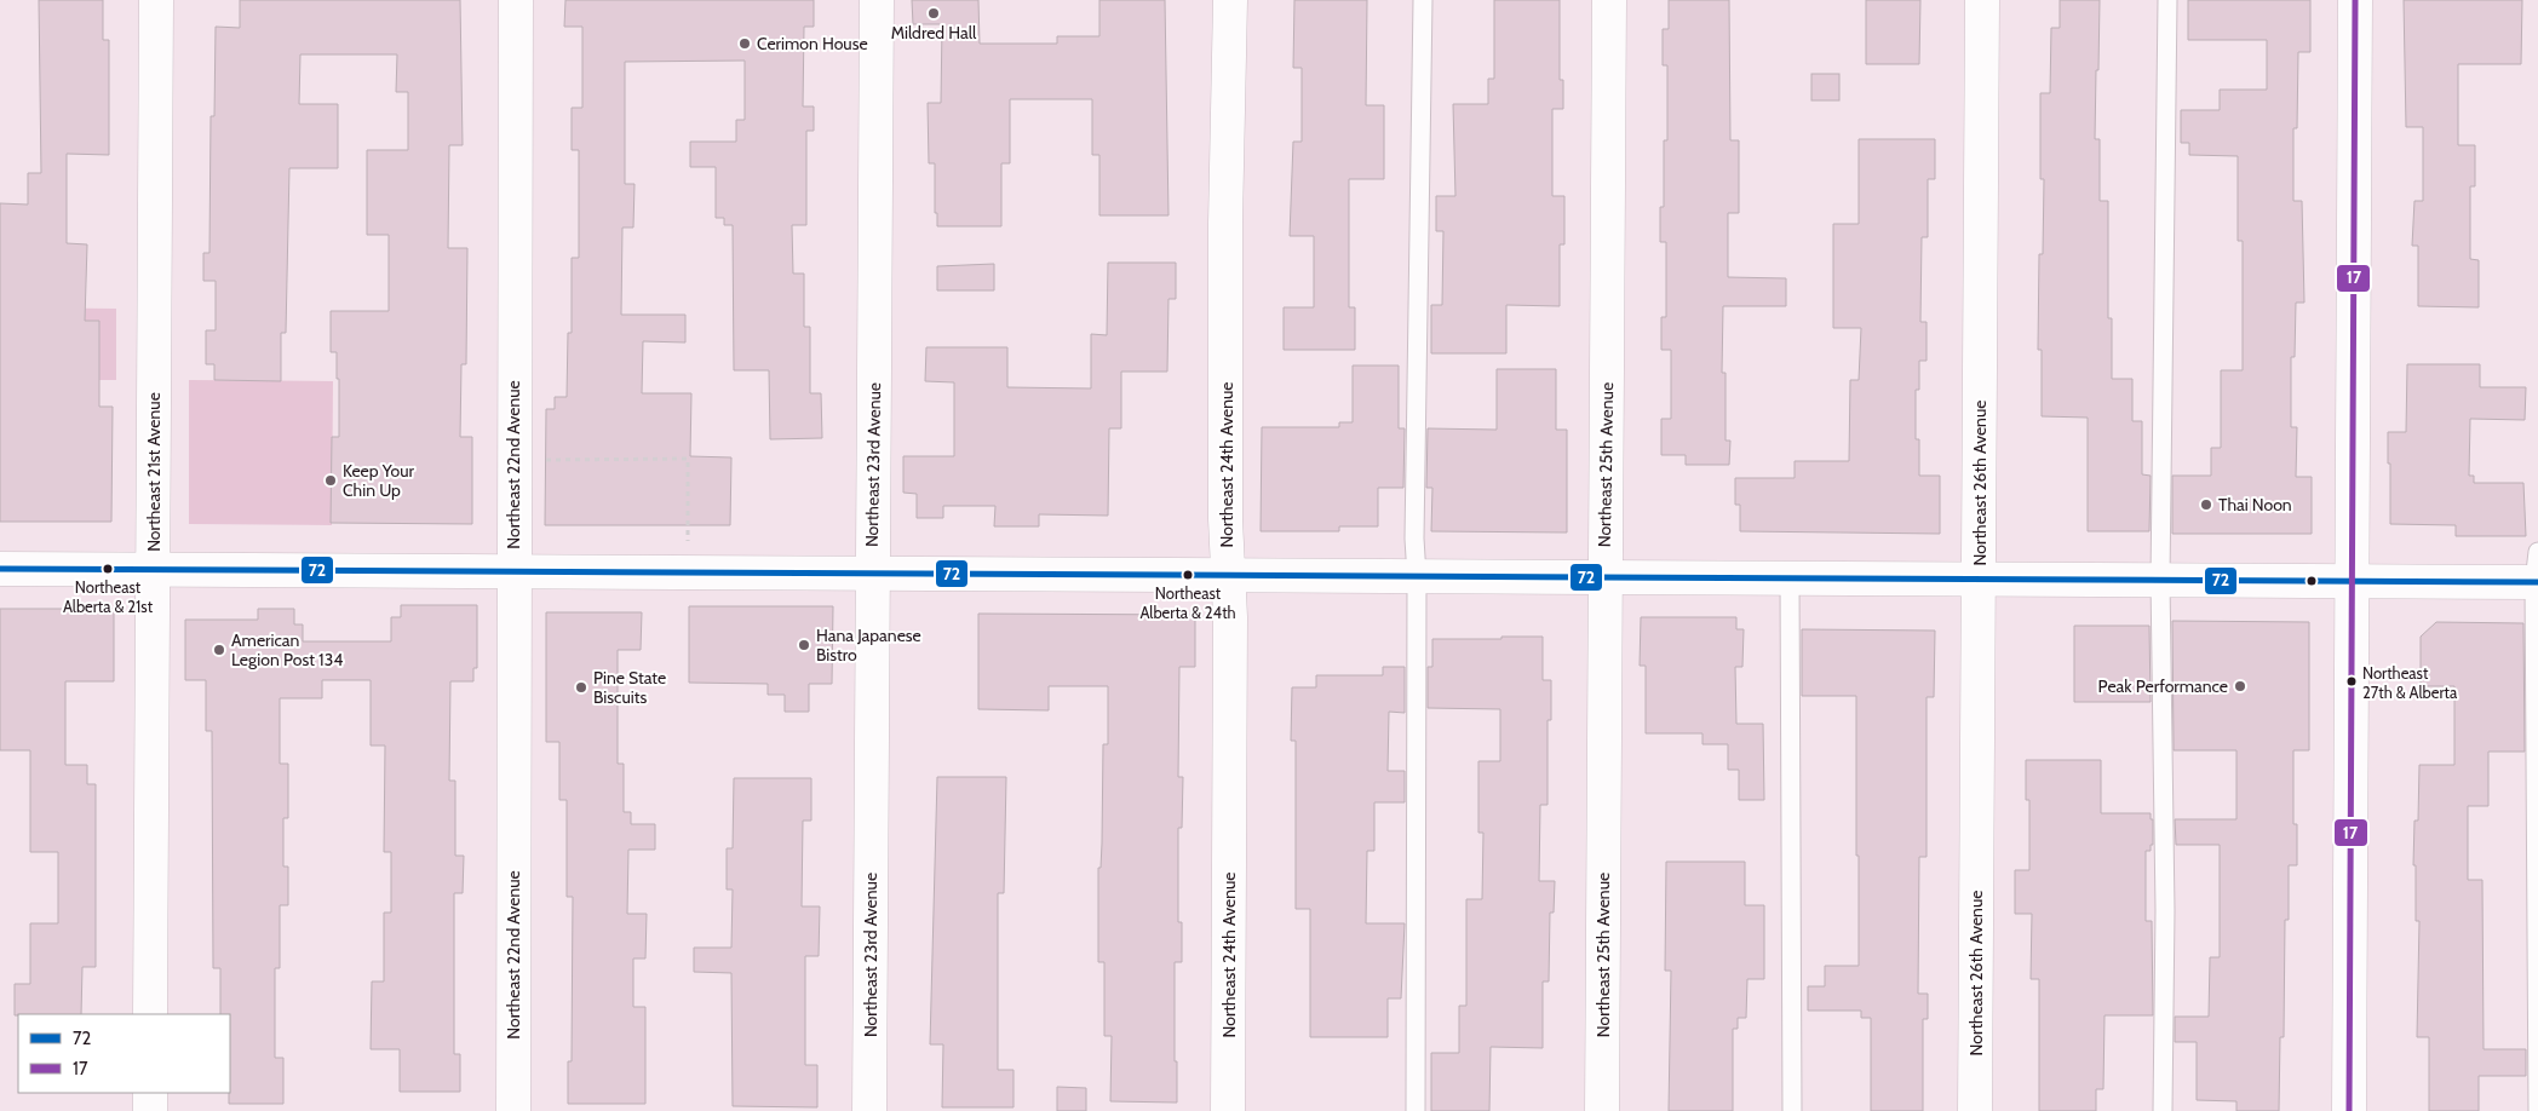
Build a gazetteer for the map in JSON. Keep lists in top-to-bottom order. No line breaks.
{"streets":{"street":["Northeast 22nd Avenue","Northeast 23rd Avenue","Northeast 24th Avenue","Northeast 25th Avenue","Northeast 21st Avenue","Northeast 26th Avenue"]},"places":["Mildred Hall","Cerimon House","Keep Your Chin Up","Thai Noon","Northeast Alberta & 21st","Northeast Alberta & 24th","Hana Japanese Bistro","American Legion Post 134","Northeast 27th & Alberta","Peak Performance","Pine State Biscuits"],"lines":["transit line 17","transit line 72"],"legend":["72","17"]}
